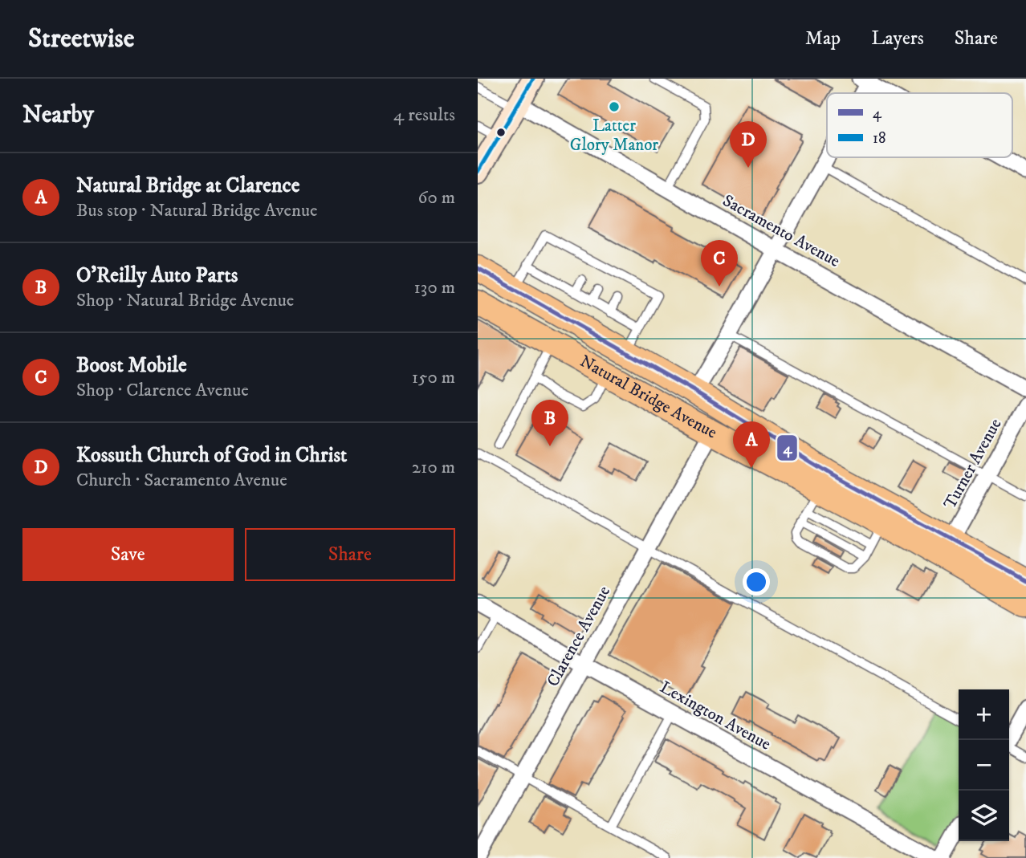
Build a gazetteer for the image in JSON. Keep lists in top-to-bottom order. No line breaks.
{"streets":{"main road":["Natural Bridge Avenue"],"street":["Sacramento Avenue","Turner Avenue","Clarence Avenue","Lexington Avenue"]},"crossings":[["Natural Bridge Avenue","Turner Avenue"],["Natural Bridge Avenue","Clarence Avenue"],["Clarence Avenue","Lexington Avenue"]],"places":["Latter Glory Manor"],"lines":["transit line 18","transit line 4"],"legend":["4","18"],"page":{"header":"Streetwise","nav":["Map","Layers","Share"],"heading":["Nearby","4 results"],"pins":["D","C","B","A"],"list":[{"mark":"A","name":"Natural Bridge at Clarence","note":"Bus stop · Natural Bridge Avenue","value":"60 m"},{"mark":"B","name":"O'Reilly Auto Parts","note":"Shop · Natural Bridge Avenue","value":"130 m"},{"mark":"C","name":"Boost Mobile","note":"Shop · Clarence Avenue","value":"150 m"},{"mark":"D","name":"Kossuth Church of God in Christ","note":"Church · Sacramento Avenue","value":"210 m"}],"buttons":["Save","Share"],"map_buttons":["+","−"]}}
